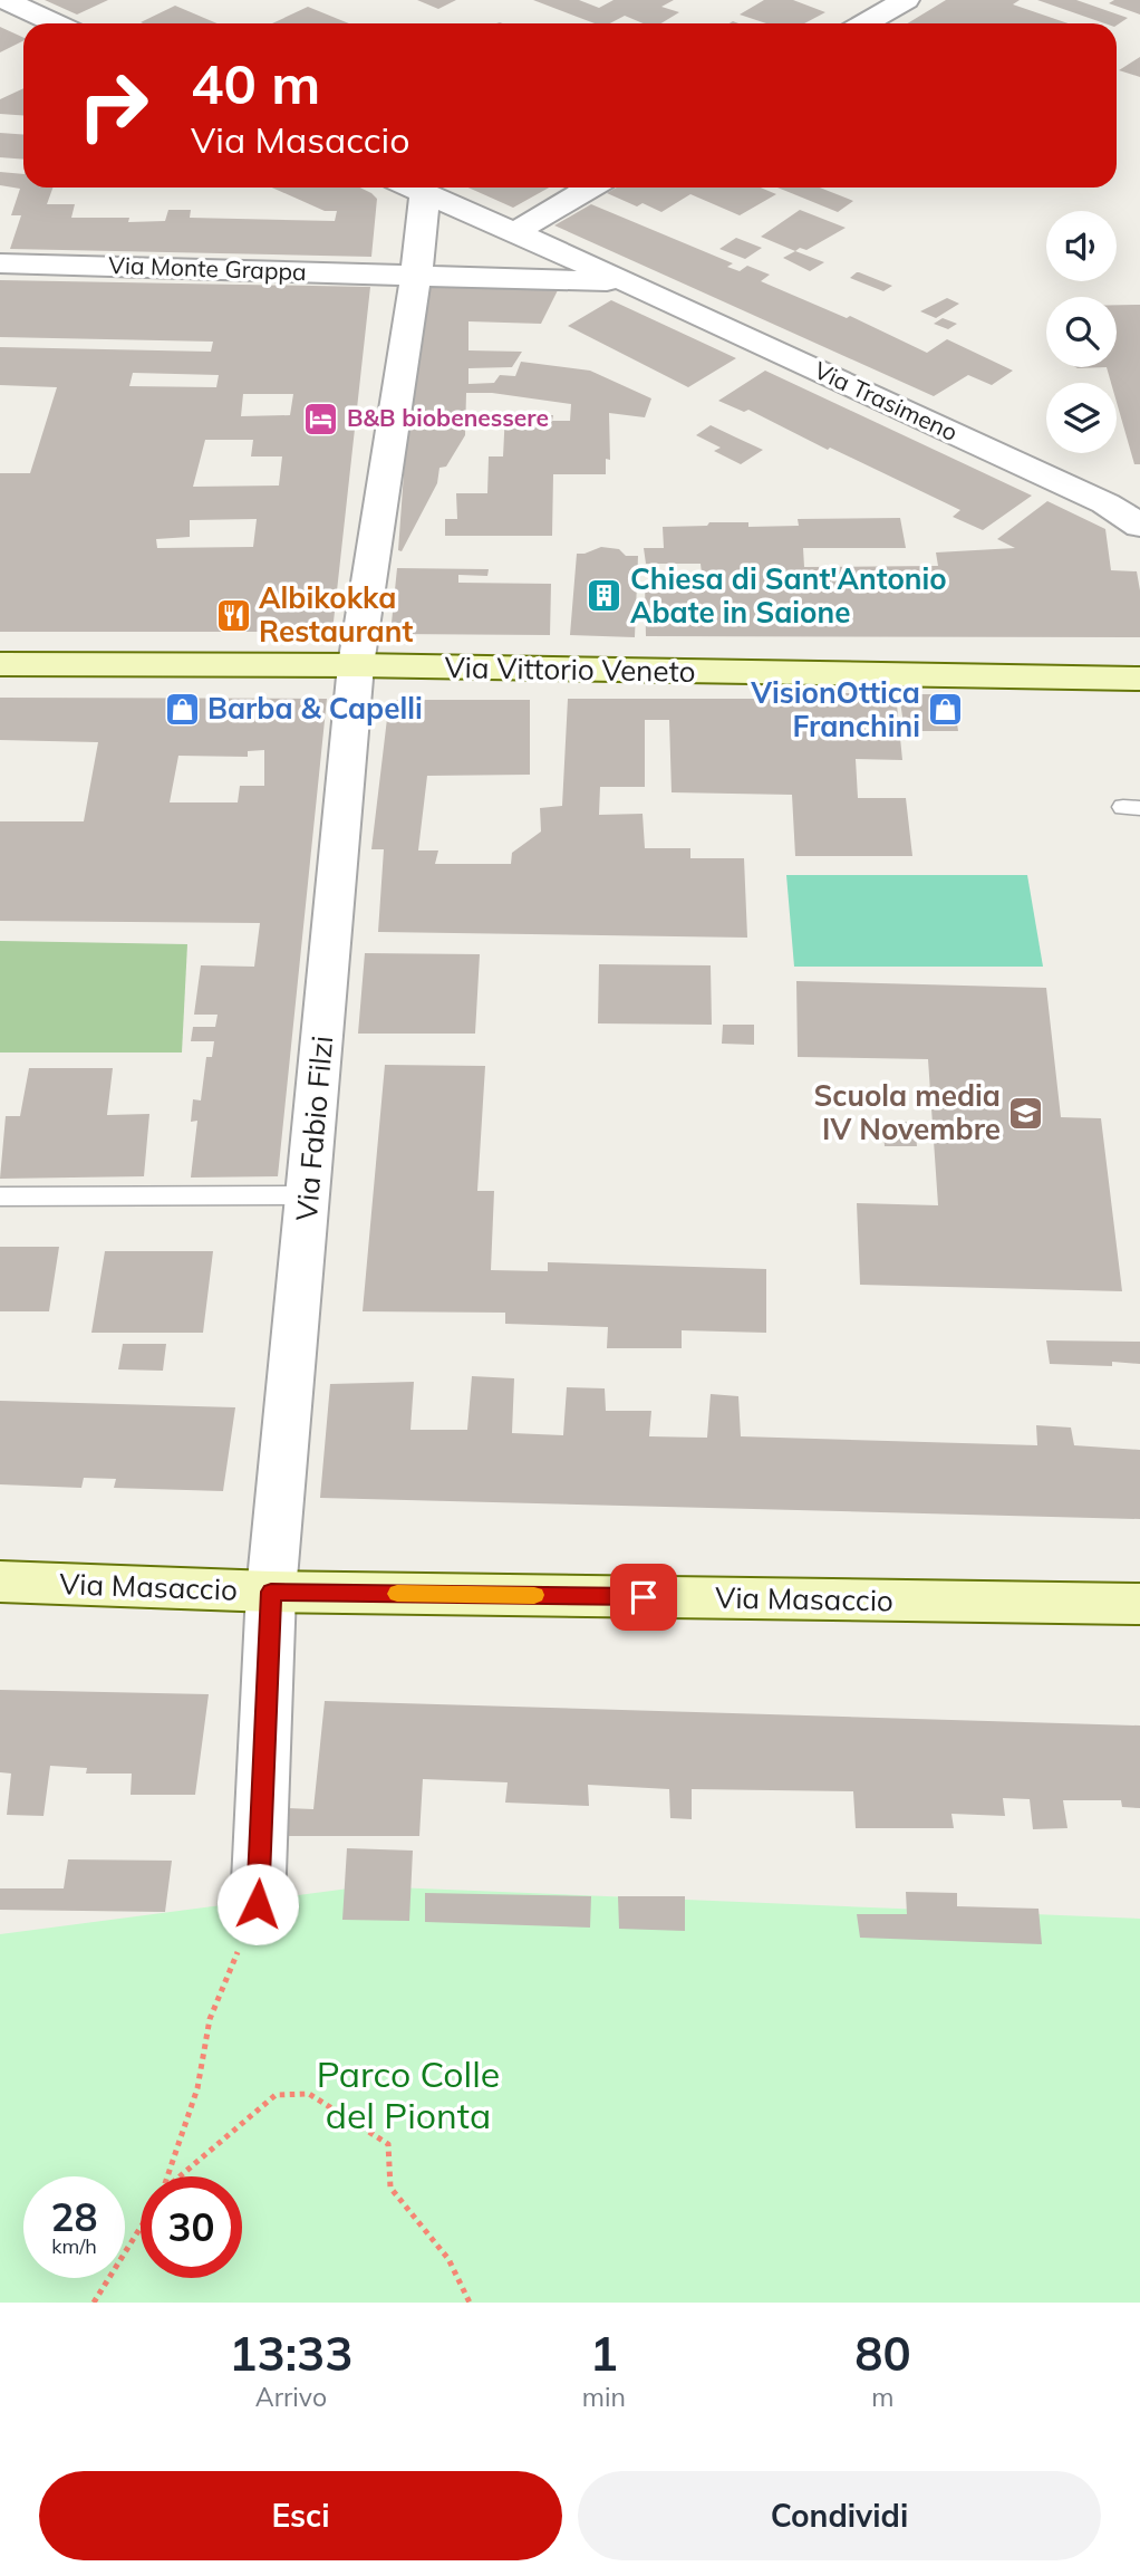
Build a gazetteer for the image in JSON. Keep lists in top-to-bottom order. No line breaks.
{"streets":{"main road":["Via Vittorio Veneto","Via Masaccio"],"street":["Via Monte Grappa","Via Trasimeno","Via Fabio Filzi"]},"crossings":[["Via Monte Grappa","Via Trasimeno"],["Via Monte Grappa","Via Fabio Filzi"],["Via Trasimeno","Via Fabio Filzi"],["Via Vittorio Veneto","Via Fabio Filzi"],["Via Fabio Filzi","Via Masaccio"]],"parks":["Parco Colle del Pionta"],"places":{"hotel":["B&B biobenessere"],"building":["Chiesa di Sant'Antonio Abate in Saione"],"restaurant":["Albikokka Restaurant"],"shop":["Barba & Capelli","VisionOttica Franchini"],"school or university":["Scuola media IV Novembre"]},"page":{"turn":["40 m","Via Masaccio"],"speed":"28 km/h","limit":"30","eta":["13:33","Arrivo","1","min","80","m"],"buttons":["Esci","Condividi"]}}
